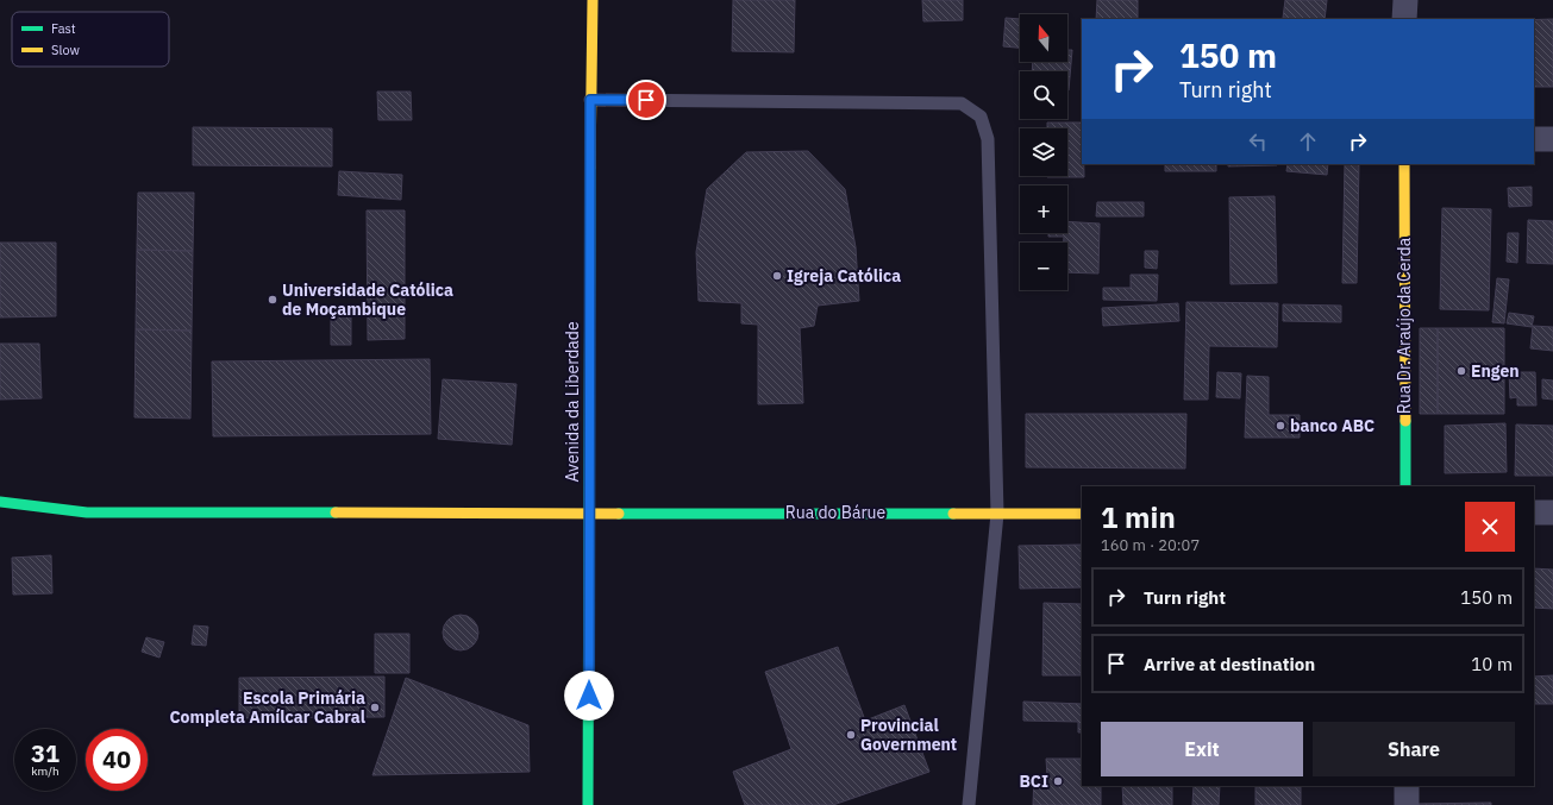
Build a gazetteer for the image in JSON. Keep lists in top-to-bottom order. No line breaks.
{"streets":{"street":["Rua Dr. Araújo da Cerda","Avenida da Liberdade","Rua do Bárue"]},"crossings":[["Avenida da Liberdade","Rua do Bárue"]],"places":["Igreja Católica","Universidade Católica de Moçambique","Engen","banco ABC","Escola Primária Completa Amílcar Cabral","Provincial Government","BCI"],"legend":["Fast","Slow"],"north":"top","page":{"map_buttons":["+","−"],"turn":["150 m","Turn right"],"heading":["1 min","160 m · 20:07"],"list":[{"name":"Turn right","value":"150 m"},{"name":"Arrive at destination","value":"10 m"}],"buttons":["Exit","Share"],"speed":"31 km/h","limit":"40"}}
